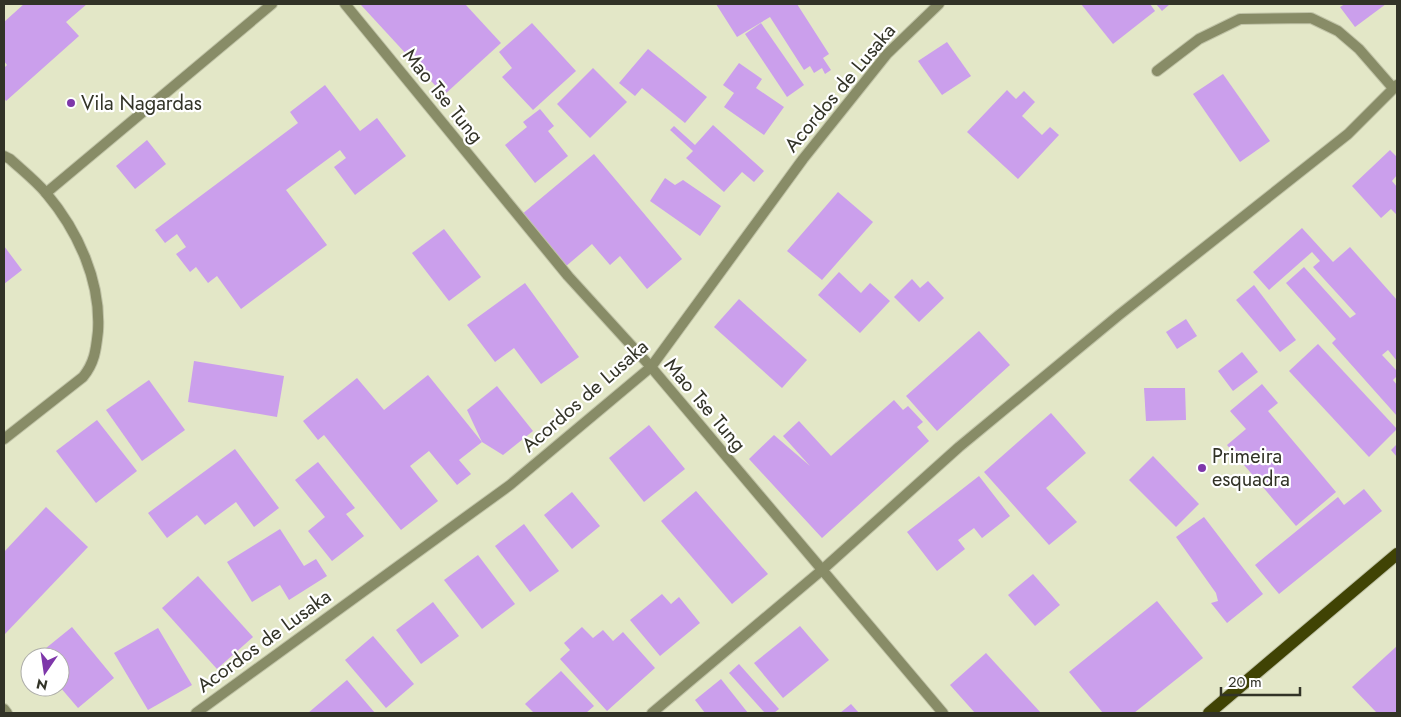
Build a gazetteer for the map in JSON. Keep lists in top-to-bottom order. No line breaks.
{"streets":{"street":["Acordos de Lusaka","Mao Tse Tung"]},"crossings":[["Acordos de Lusaka","Mao Tse Tung"]],"places":["Vila Nagardas","Primeira esquadra"],"scale_bar":"20 m","north":"bottom"}
